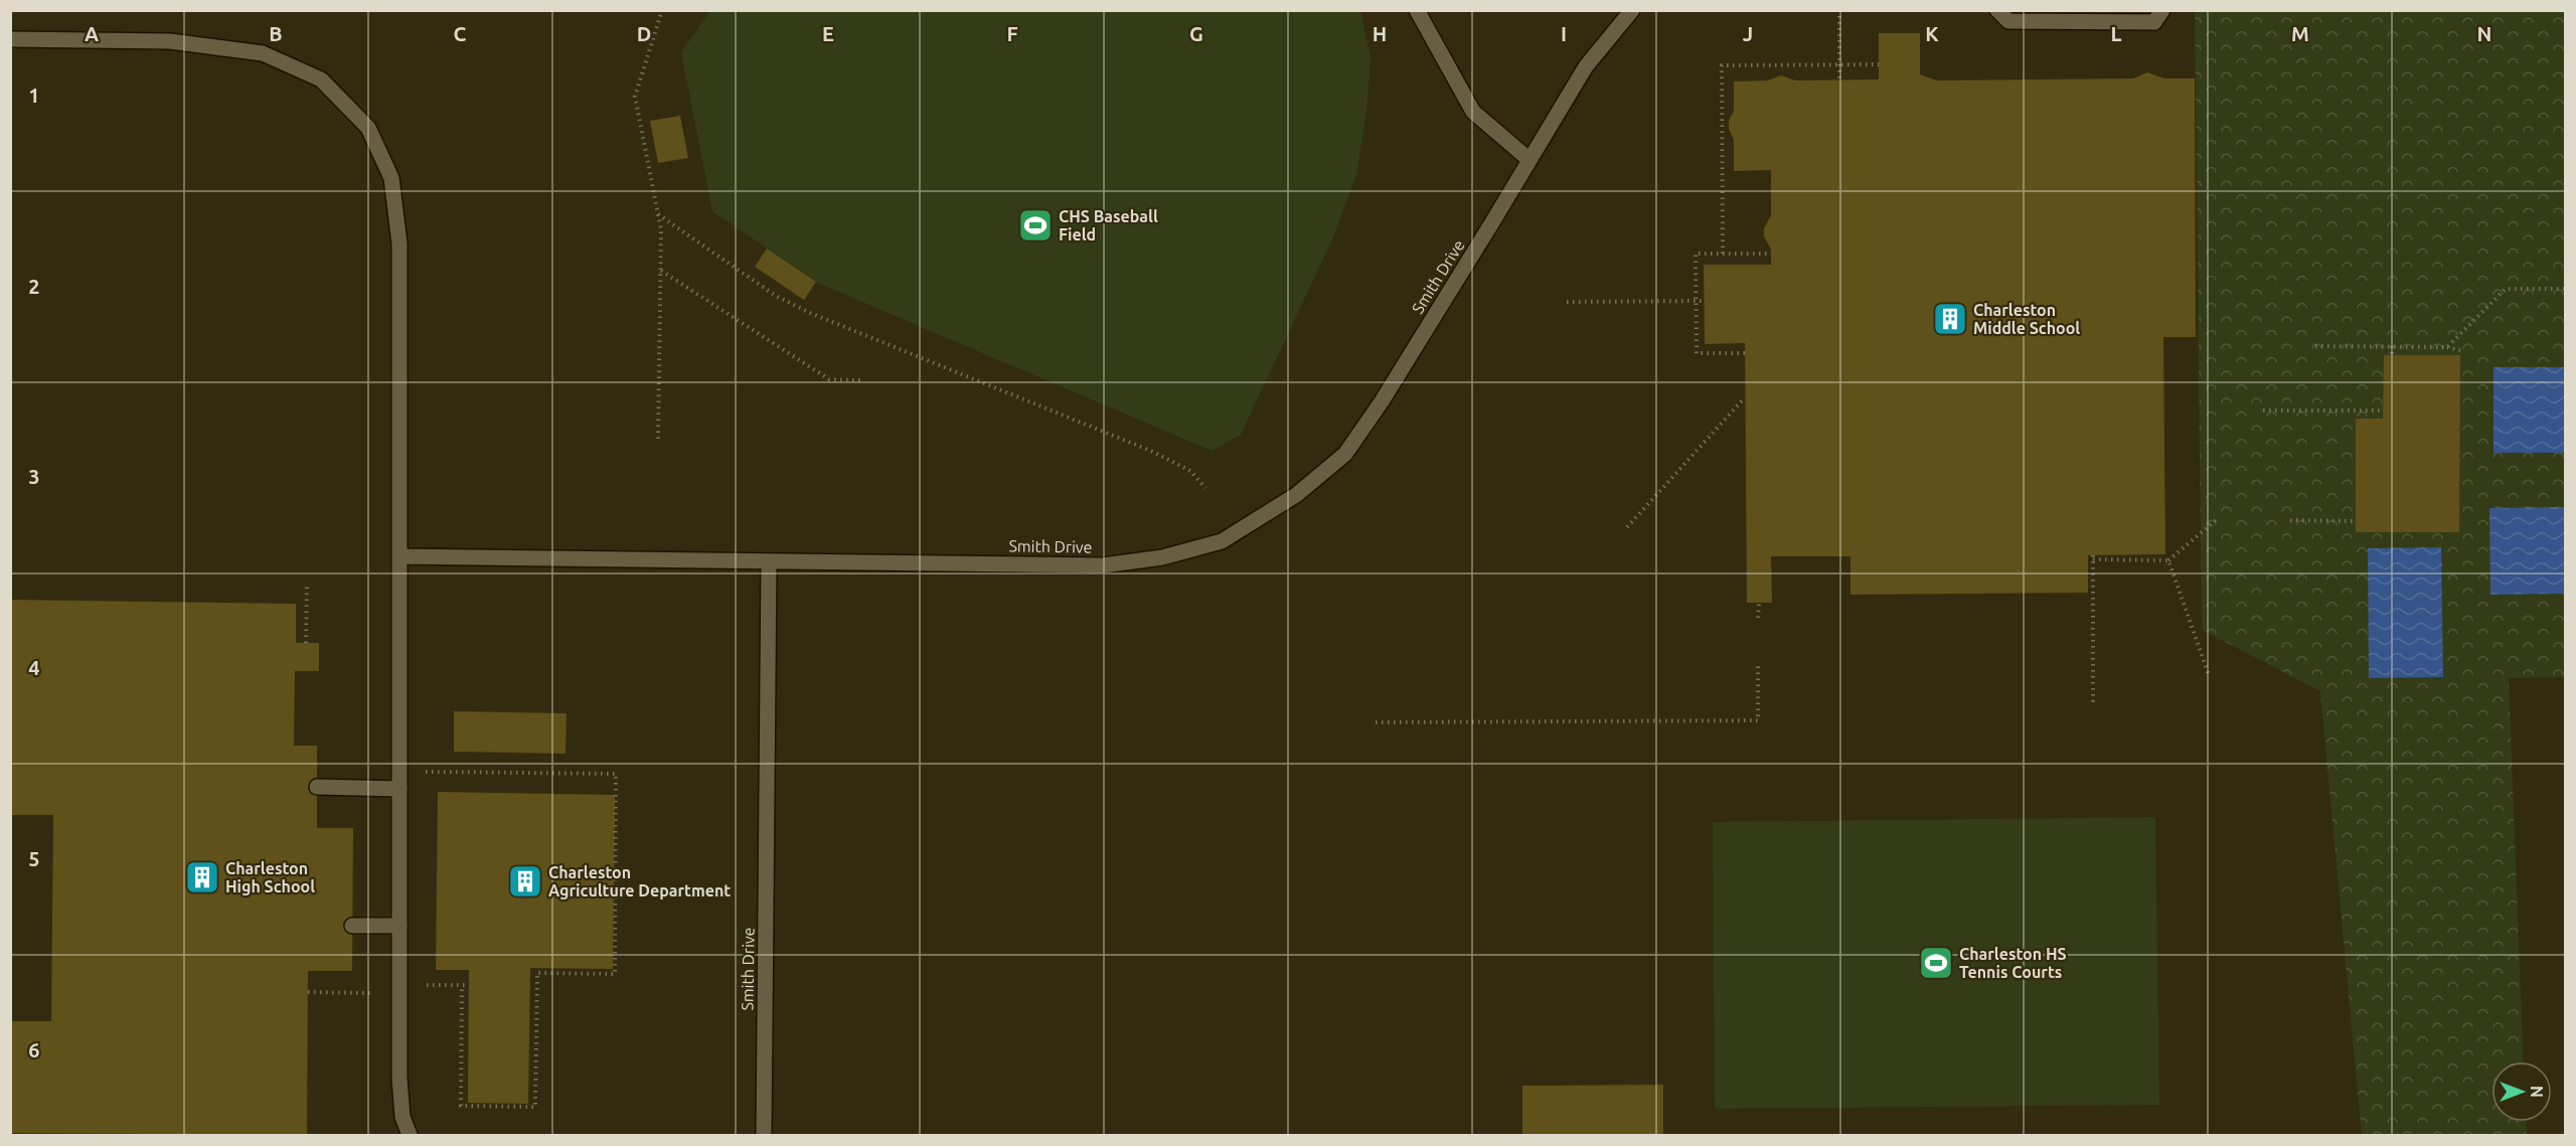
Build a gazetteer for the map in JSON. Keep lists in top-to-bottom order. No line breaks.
{"streets":{"street":["Smith Drive"]},"places":{"sports":["CHS Baseball Field","Charleston HS Tennis Courts"],"building":["Charleston Middle School","Charleston High School","Charleston Agriculture Department"]},"north":"right","grid":{"columns":["A","B","C","D","E","F","G","H","I","J","K","L","M","N"],"rows":["1","2","3","4","5","6"]}}
